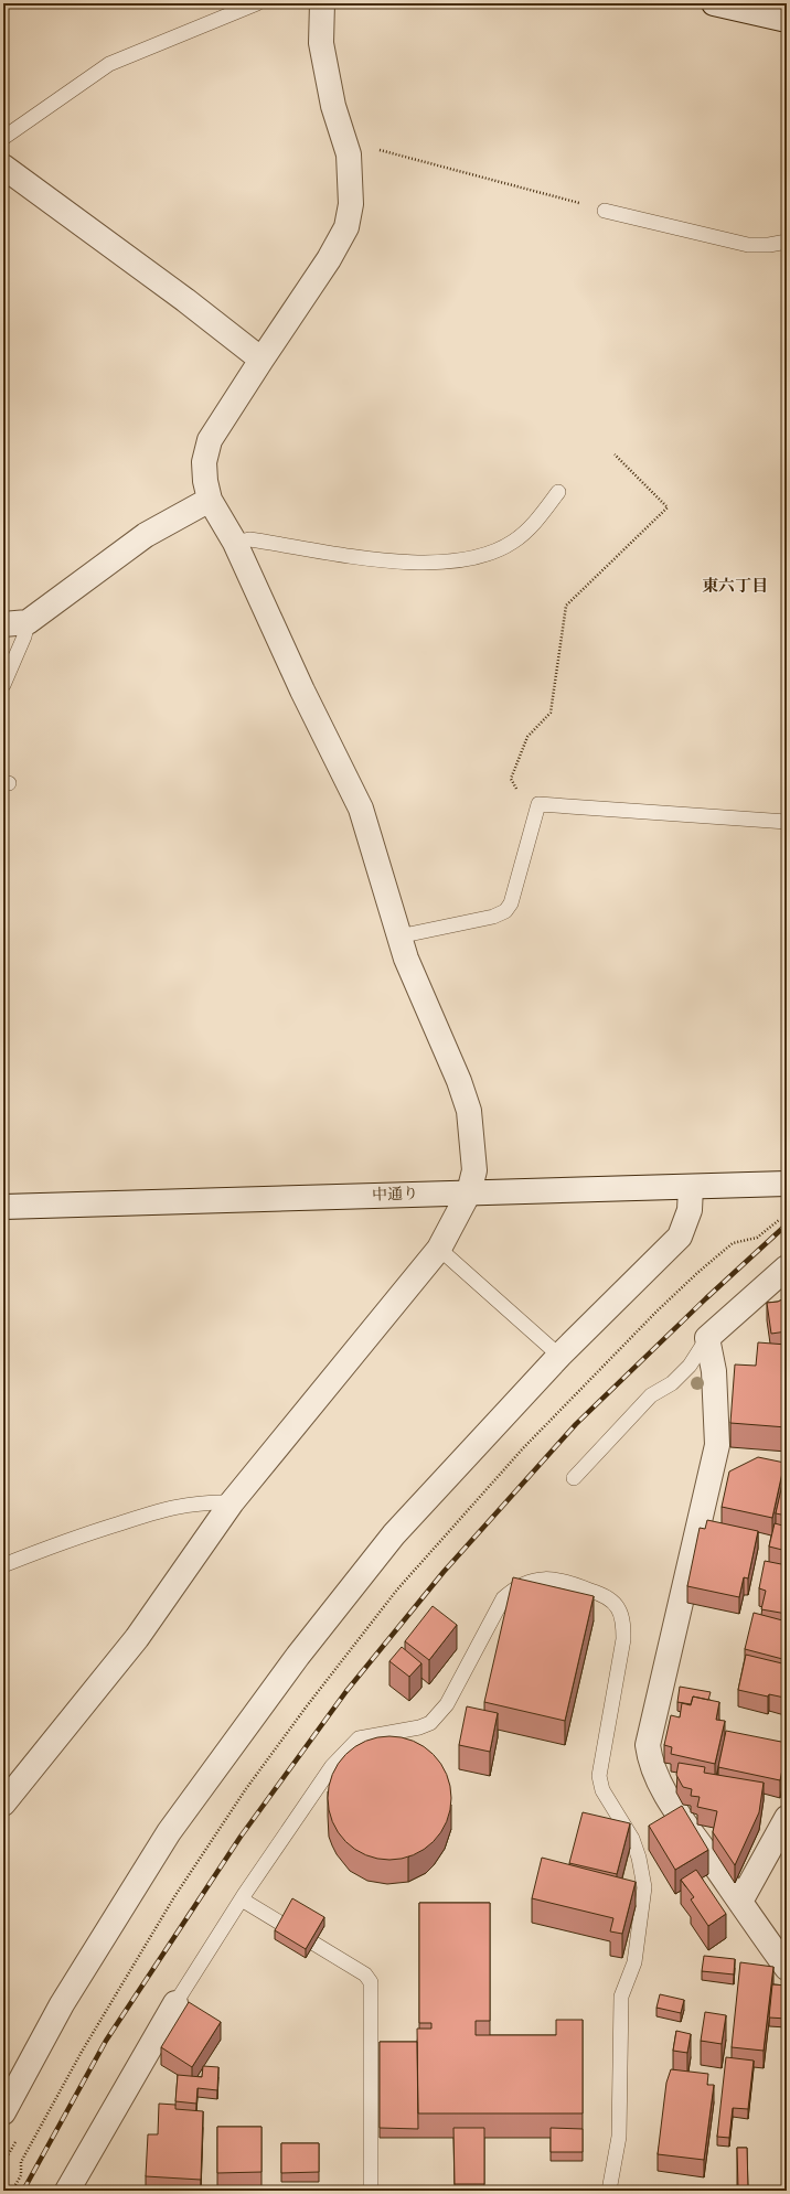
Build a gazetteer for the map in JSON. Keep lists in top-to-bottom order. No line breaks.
{"streets":{"street":["中通り"]},"districts":["東六丁目"]}
